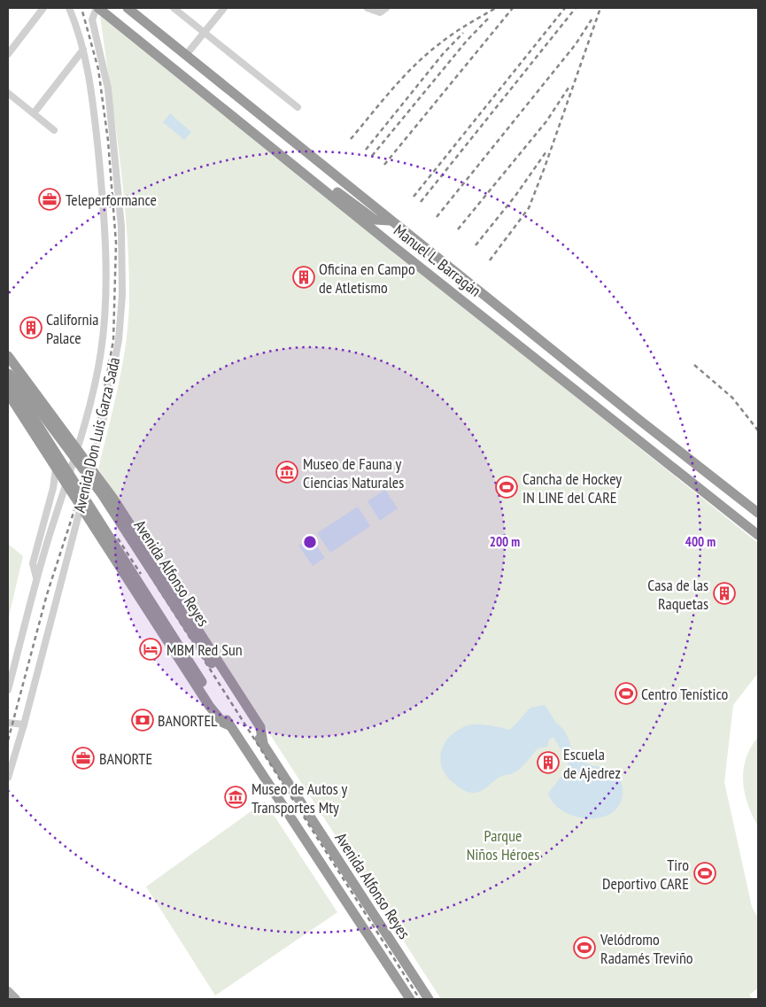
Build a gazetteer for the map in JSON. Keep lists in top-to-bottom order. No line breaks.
{"streets":{"highway":["Manuel L. Barragán","Avenida Alfonso Reyes"],"street":["Avenida Don Luis Garza Sada"]},"crossings":[["Manuel L. Barragán","Avenida Don Luis Garza Sada"]],"parks":["Parque Niños Héroes"],"places":{"office":["Teleperformance","BANORTE"],"building":["Oficina en Campo de Atletismo","California Palace","Casa de las Raquetas","Escuela de Ajedrez"],"museum":["Museo de Fauna y Ciencias Naturales","Museo de Autos y Transportes Mty"],"sports":["Cancha de Hockey IN LINE del CARE","Centro Tenístico","Tiro Deportivo CARE","Velódromo Radamés Treviño"],"hotel":["MBM Red Sun"],"bank":["BANORTEL"]},"rings":["200 m","400 m"]}
